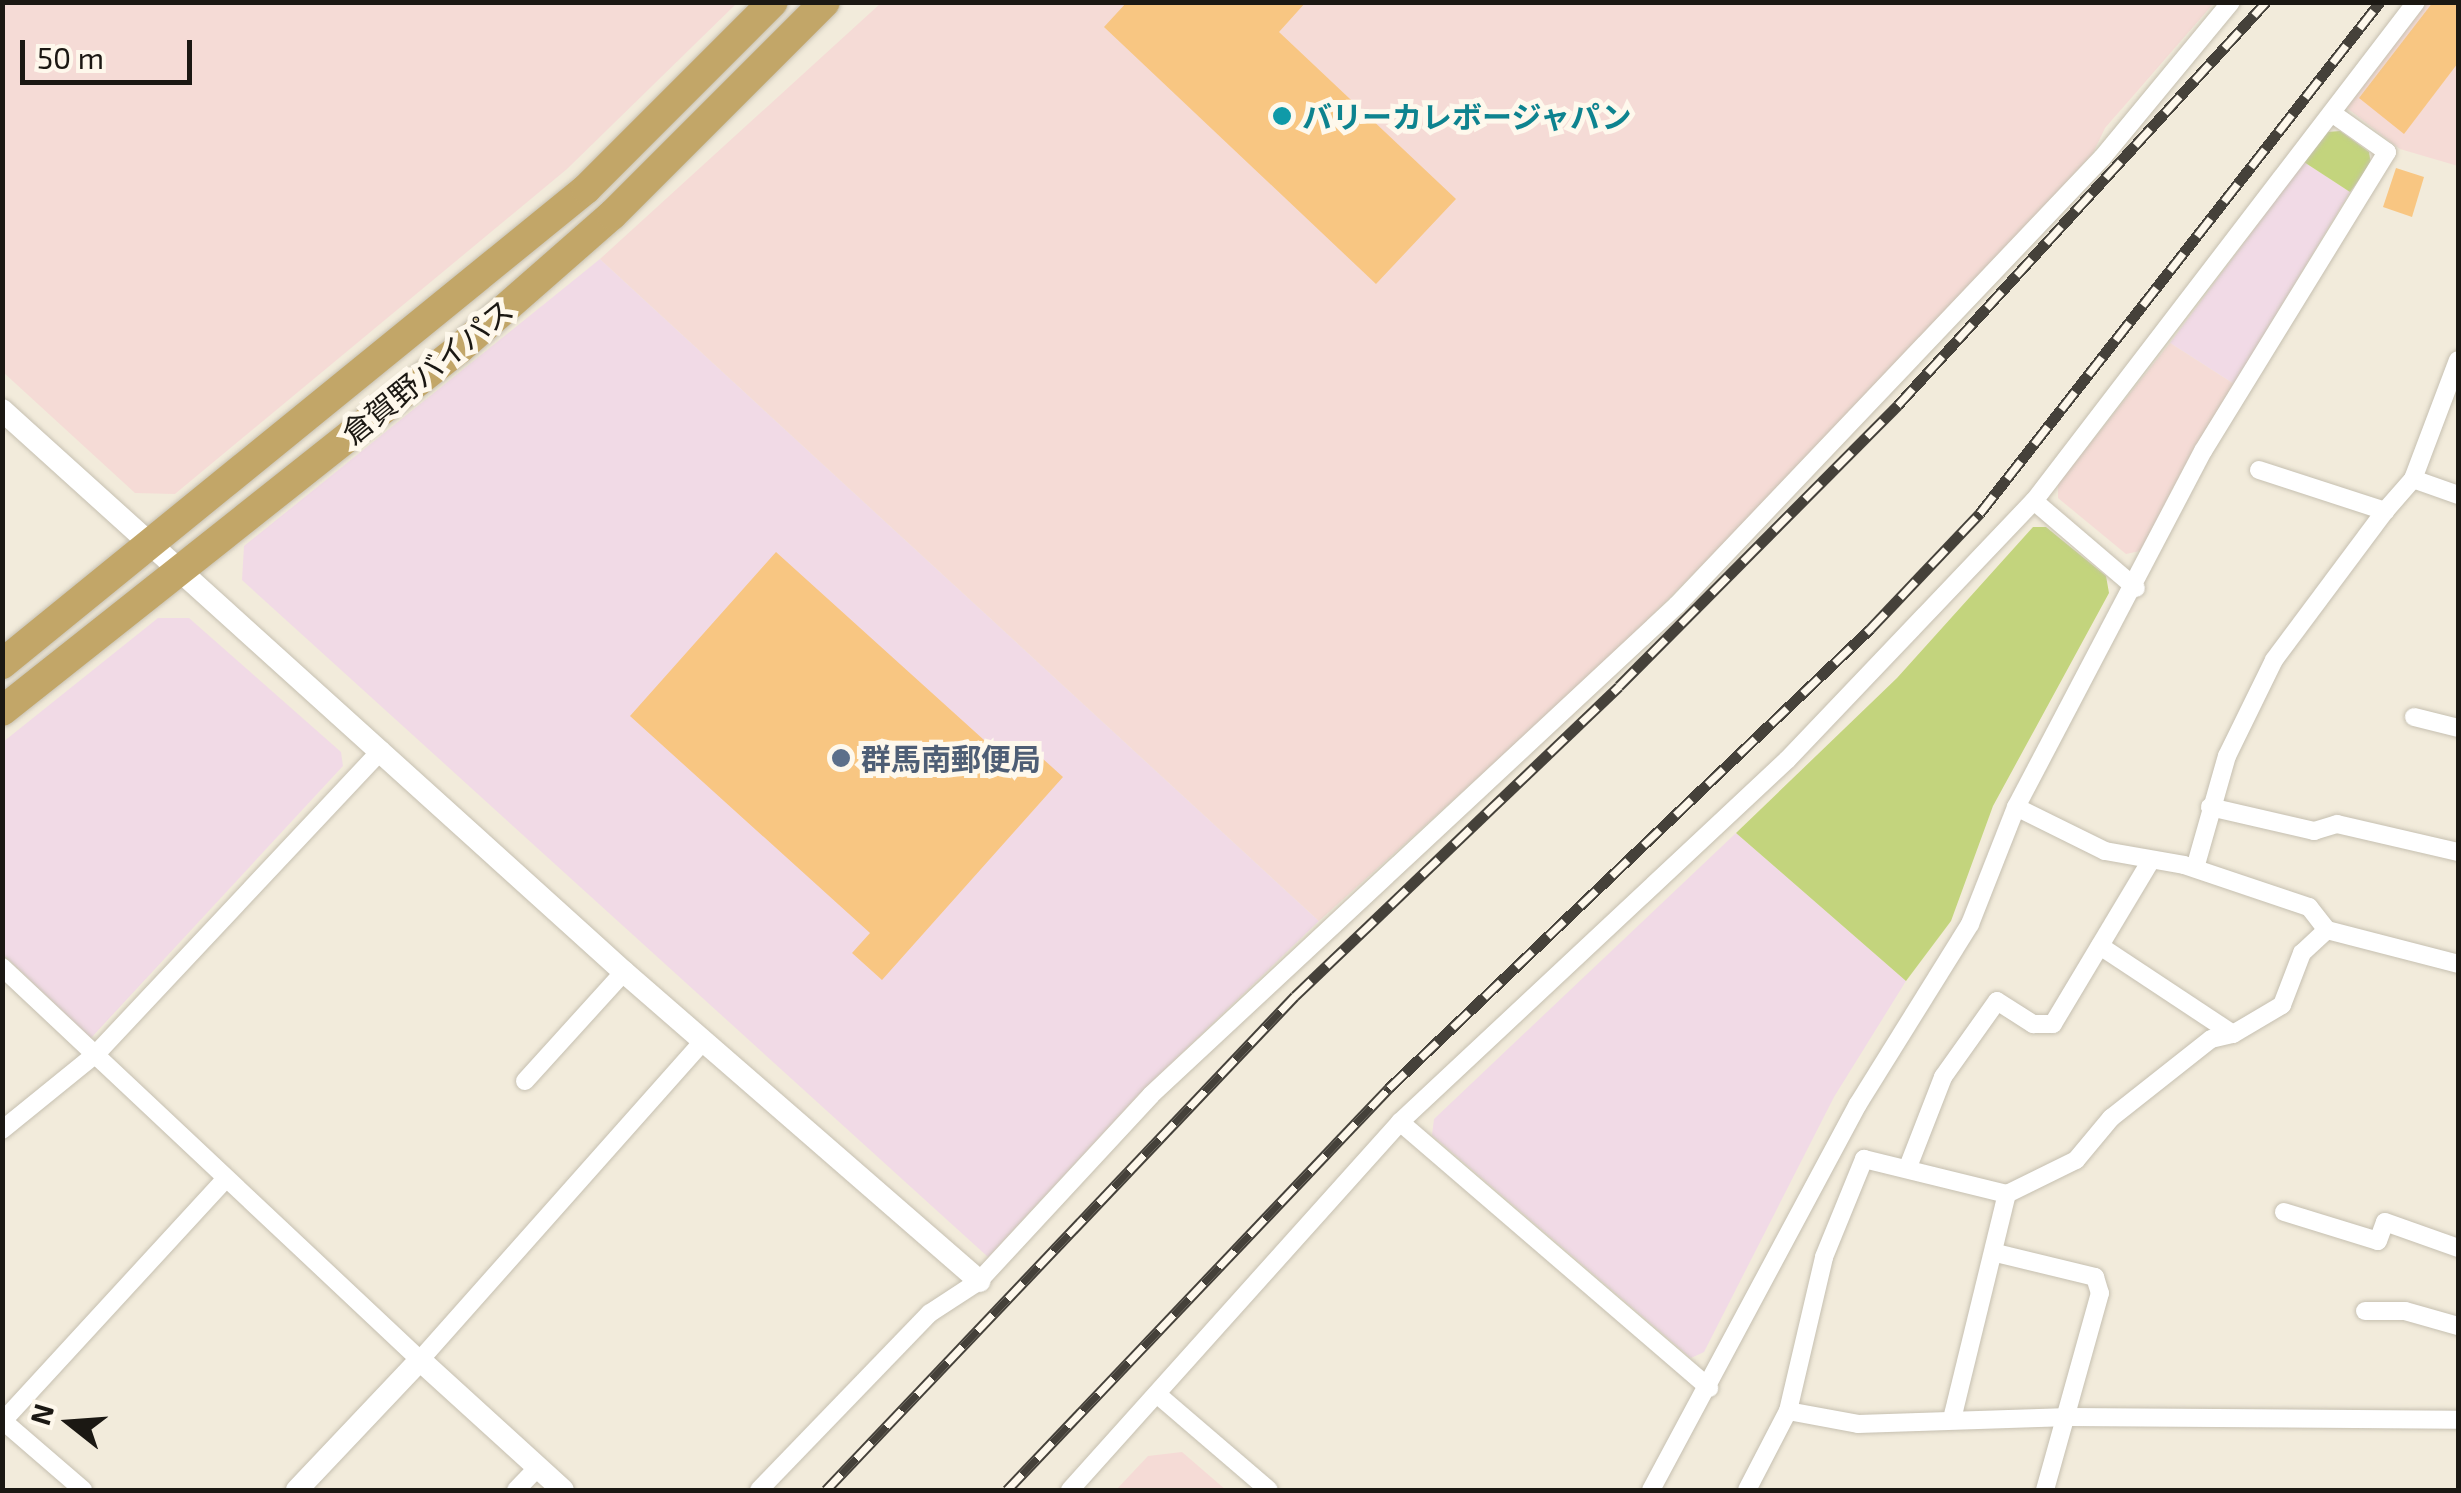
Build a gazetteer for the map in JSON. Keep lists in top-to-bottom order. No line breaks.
{"streets":{"highway":["倉賀野バイパス"]},"places":["バリーカレボージャパン","群馬南郵便局"],"scale_bar":"50 m","north":"left"}
